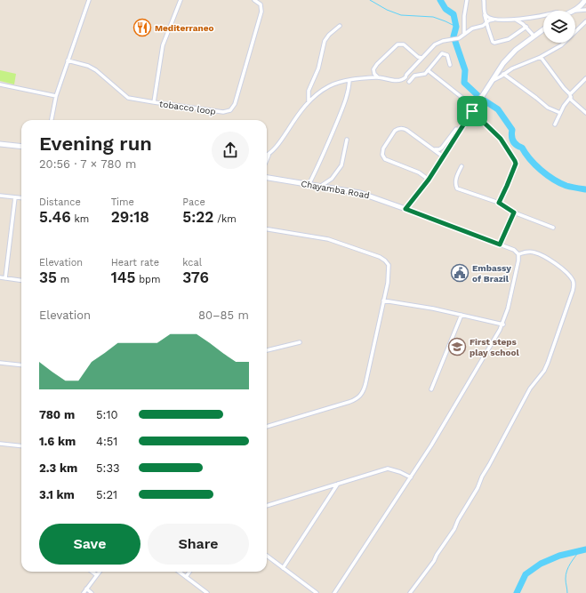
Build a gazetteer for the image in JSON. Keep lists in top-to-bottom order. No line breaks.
{"streets":{"street":["tobacco loop","Chayamba Road"]},"places":{"restaurant":["Mediterraneo"],"public building":["Embassy of Brazil"],"school or university":["First steps play school"]},"page":{"heading":["Evening run","20:56 · 7 × 780 m"],"stats":[["Distance","5.46 km"],["Time","29:18"],["Pace","5:22 /km"],["Elevation","35 m"],["Heart rate","145 bpm"],["kcal","376"]],"chart":["Elevation","80–85 m"],"list":[{"name":"780 m","note":"5:10"},{"name":"1.6 km","note":"4:51"},{"name":"2.3 km","note":"5:33"},{"name":"3.1 km","note":"5:21"}],"buttons":["Save","Share"]}}
